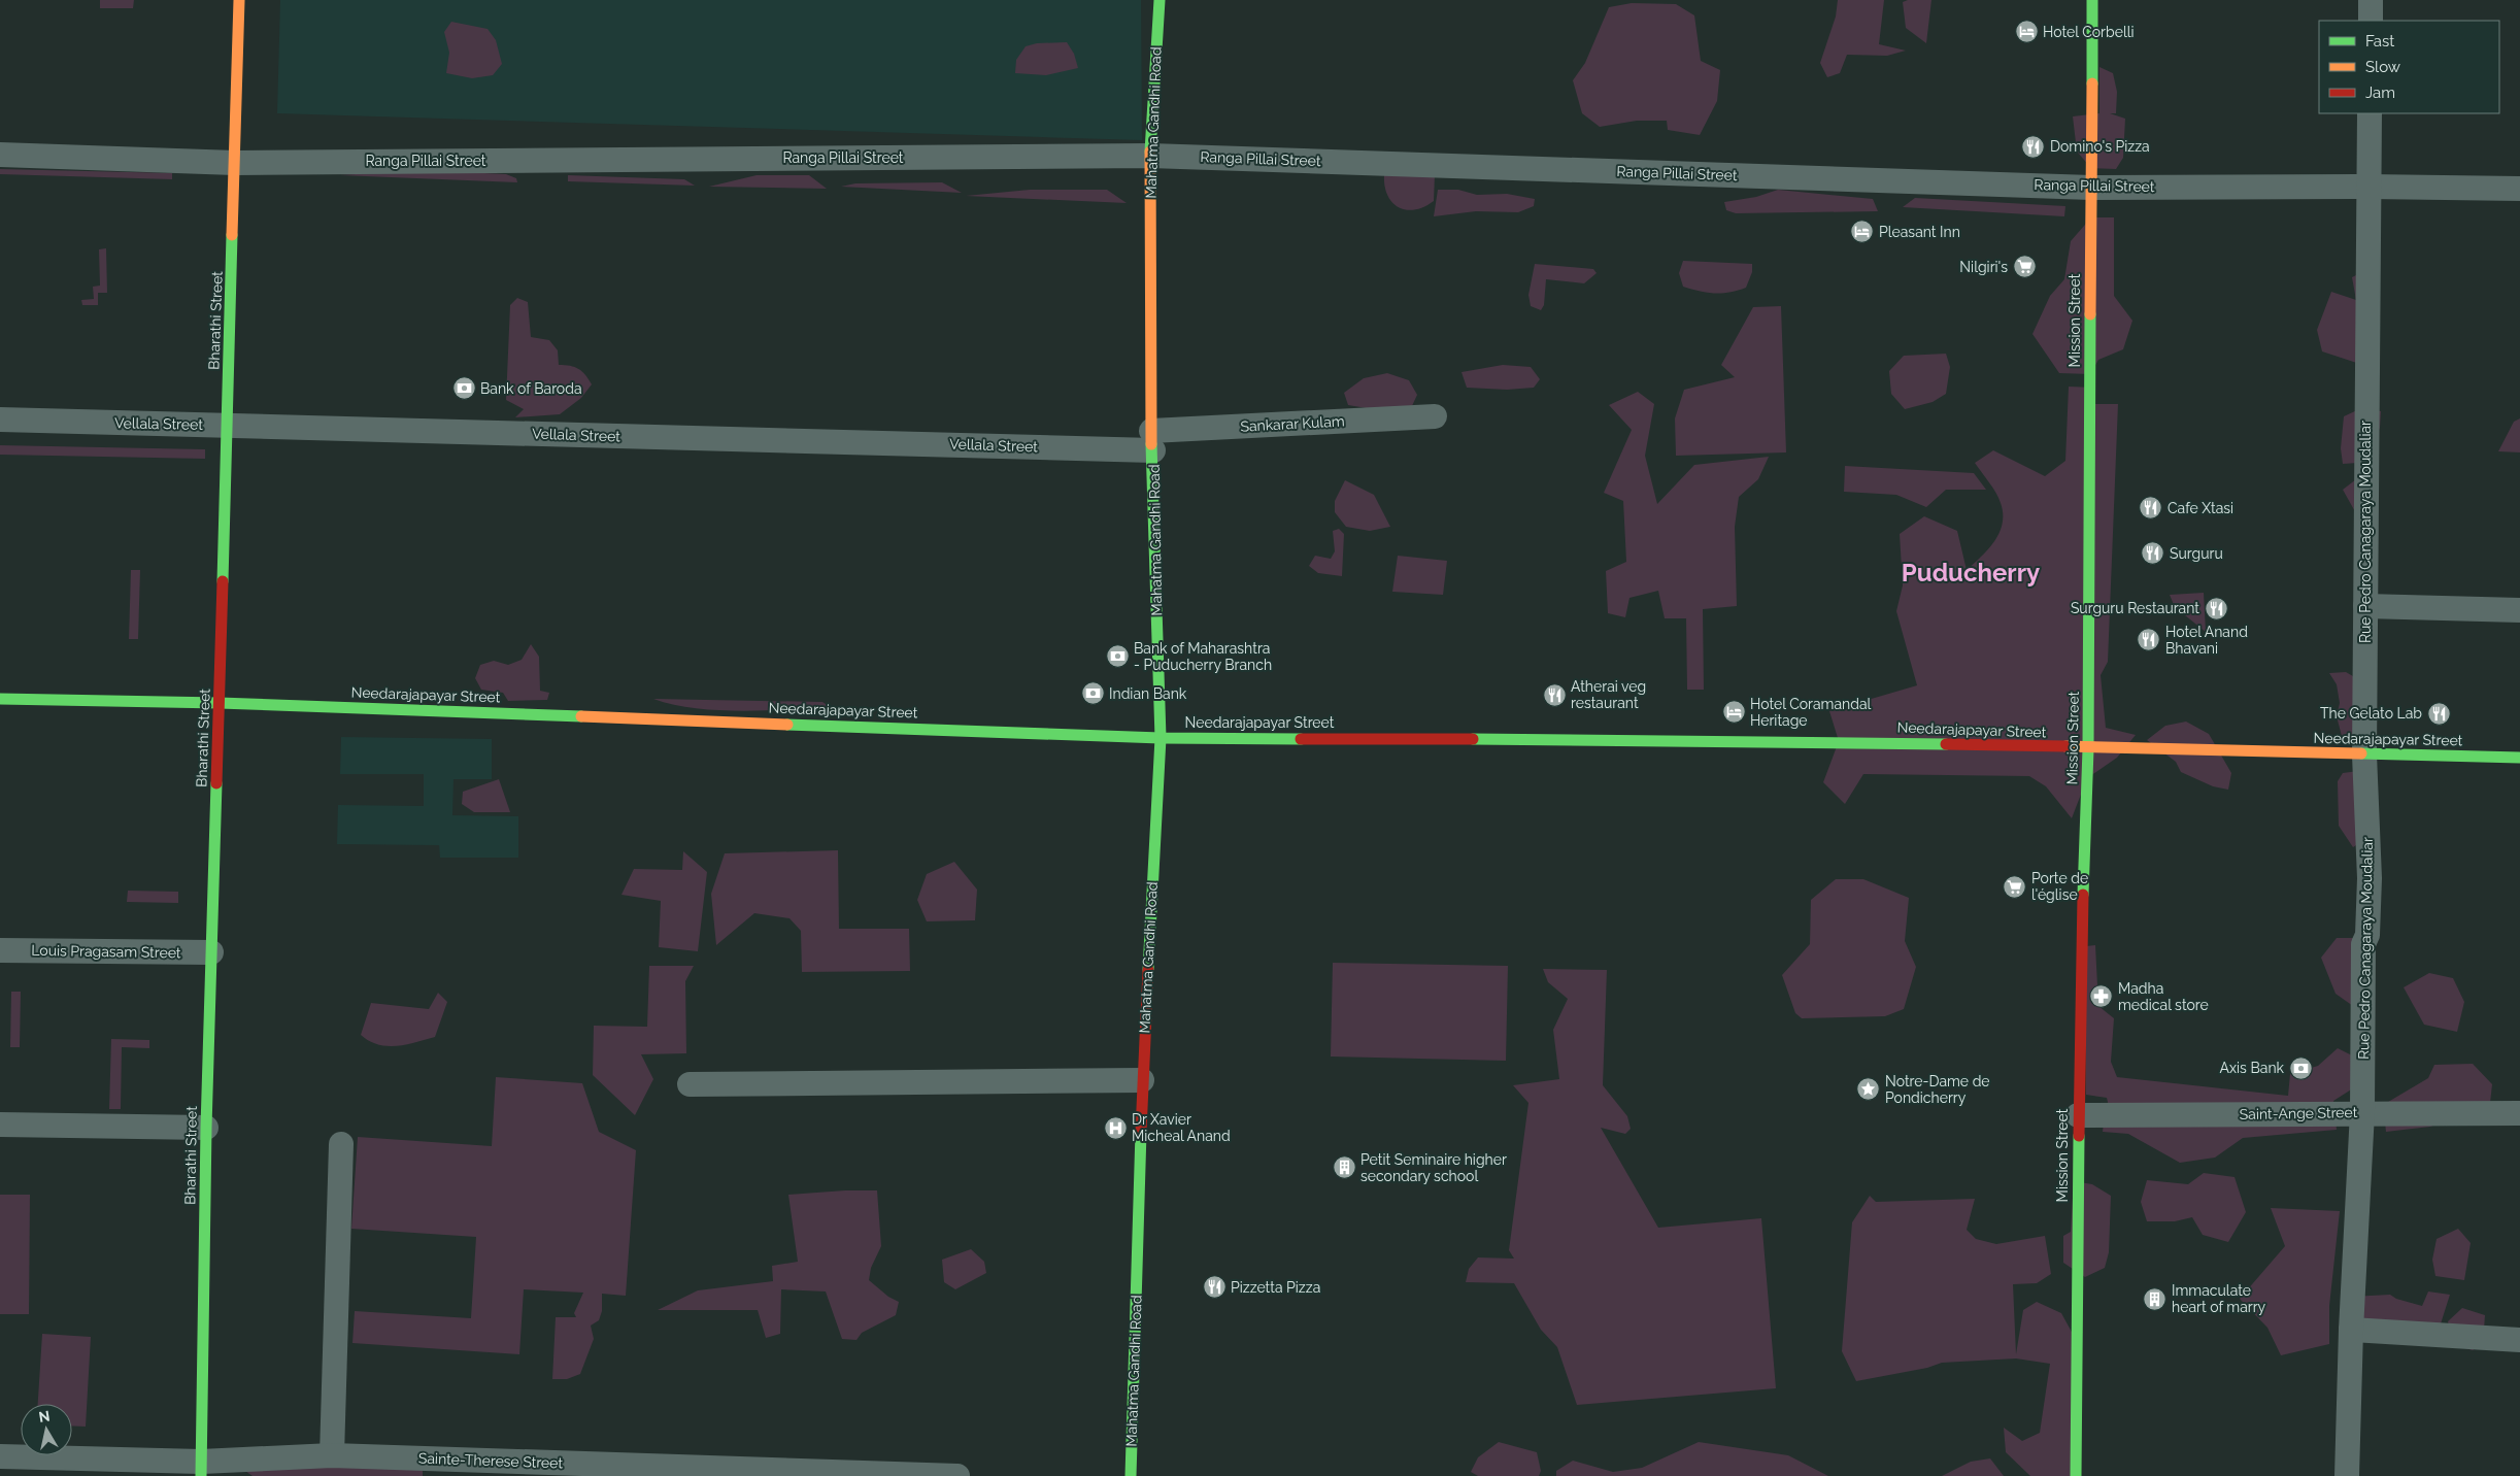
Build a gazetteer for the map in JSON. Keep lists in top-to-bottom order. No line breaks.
{"streets":{"street":["Mahatma Gandhi Road","Ranga Pillai Street","Bharathi Street","Mission Street","Vellala Street","Sankarar Kulam","Rue Pedro Canagaraya Moudaliar","Needarajapayar Street","Louis Pragasam Street","Saint-Ange Street","Sainte-Therese Street"]},"crossings":[["Mahatma Gandhi Road","Ranga Pillai Street"],["Mahatma Gandhi Road","Vellala Street"],["Mahatma Gandhi Road","Sankarar Kulam"],["Mahatma Gandhi Road","Needarajapayar Street"],["Ranga Pillai Street","Bharathi Street"],["Ranga Pillai Street","Mission Street"],["Ranga Pillai Street","Rue Pedro Canagaraya Moudaliar"],["Bharathi Street","Vellala Street"],["Bharathi Street","Needarajapayar Street"],["Bharathi Street","Louis Pragasam Street"],["Bharathi Street","Sainte-Therese Street"],["Mission Street","Needarajapayar Street"],["Mission Street","Saint-Ange Street"],["Vellala Street","Sankarar Kulam"],["Rue Pedro Canagaraya Moudaliar","Needarajapayar Street"],["Rue Pedro Canagaraya Moudaliar","Saint-Ange Street"]],"districts":["Puducherry"],"places":{"hotel":["Hotel Corbelli","Pleasant Inn","Hotel Coramandal Heritage"],"restaurant":["Domino's Pizza","Cafe Xtasi","Surguru","Surguru Restaurant","Hotel Anand Bhavani","Atherai veg restaurant","The Gelato Lab","Pizzetta Pizza"],"supermarket":["Nilgiri's","Porte de l'église"],"bank":["Bank of Baroda","Bank of Maharashtra - Puducherry Branch","Indian Bank","Axis Bank"],"pharmacy":["Madha medical store"],"place":["Notre-Dame de Pondicherry"],"hospital":["Dr Xavier Micheal Anand"],"building":["Petit Seminaire higher secondary school","Immaculate heart of marry"]},"legend":["Fast","Slow","Jam"],"north":"top"}
